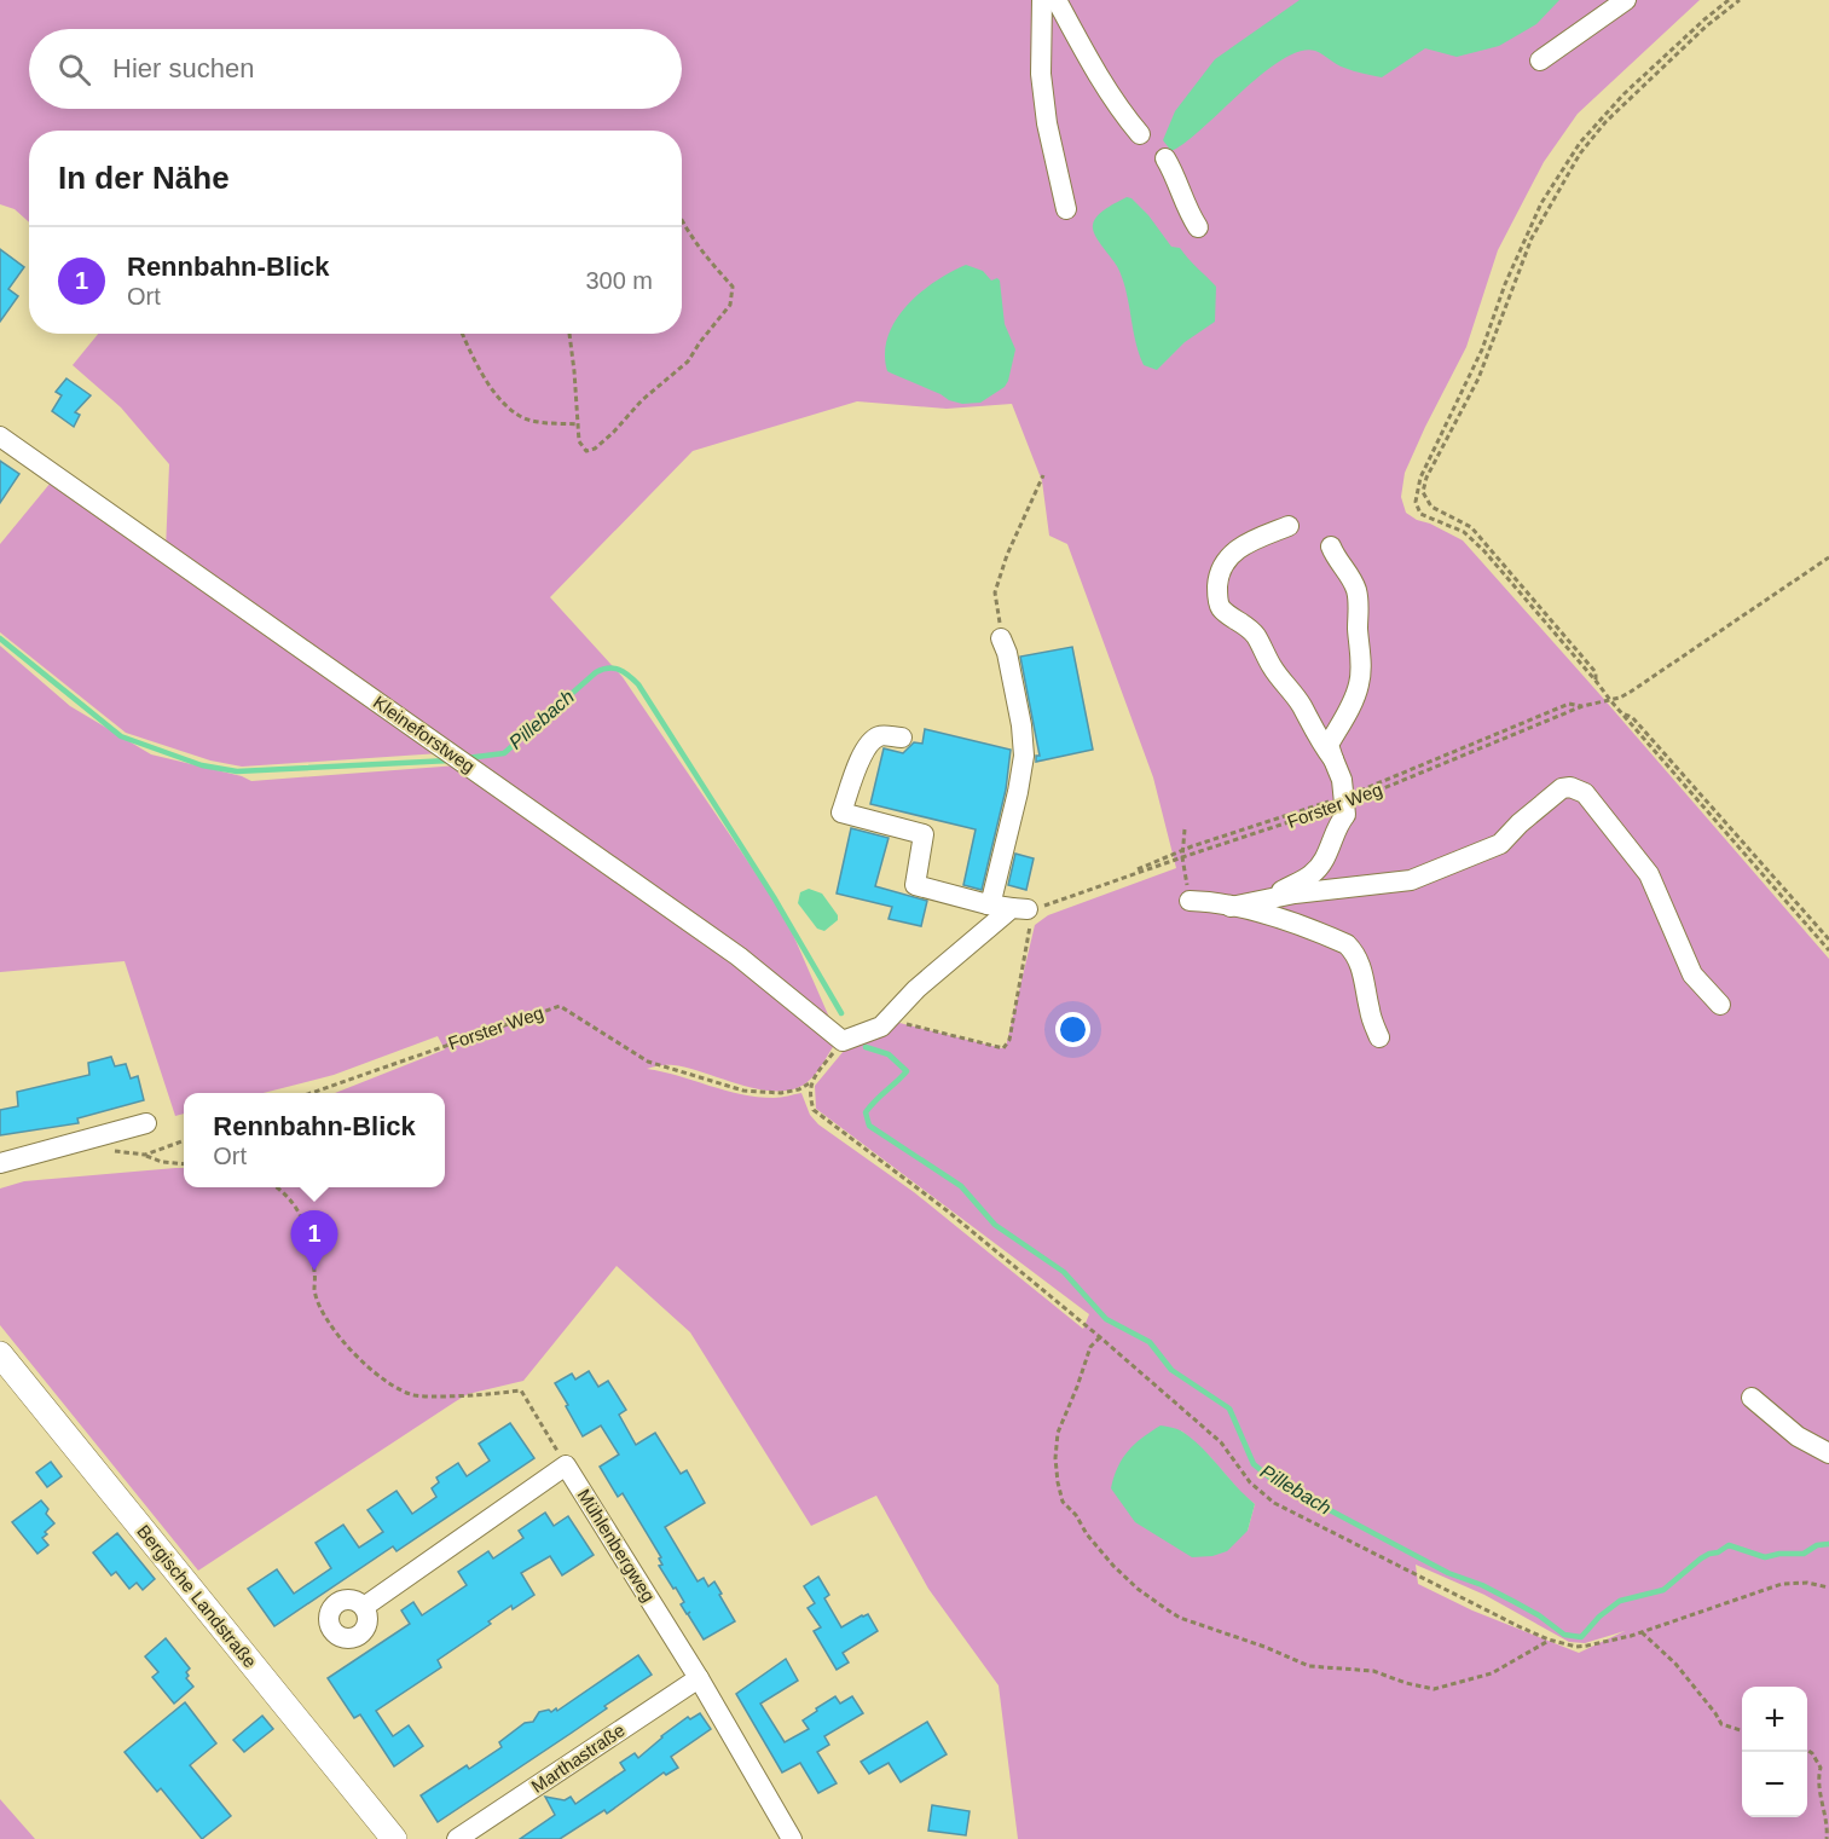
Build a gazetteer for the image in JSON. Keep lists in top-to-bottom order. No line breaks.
{"streets":{"main road":["Bergische Landstraße"],"street":["Kleineforstweg","Mühlenbergweg","Marthastraße"],"path":["Forster Weg"]},"crossings":[["Mühlenbergweg","Marthastraße"]],"water":["Pillebach"],"page":{"search":"Hier suchen","heading":"In der Nähe","list":[{"mark":"1","name":"Rennbahn-Blick","note":"Ort","value":"300 m"}],"popup":["Rennbahn-Blick","Ort"],"pins":"1","map_buttons":["+","−"]}}
